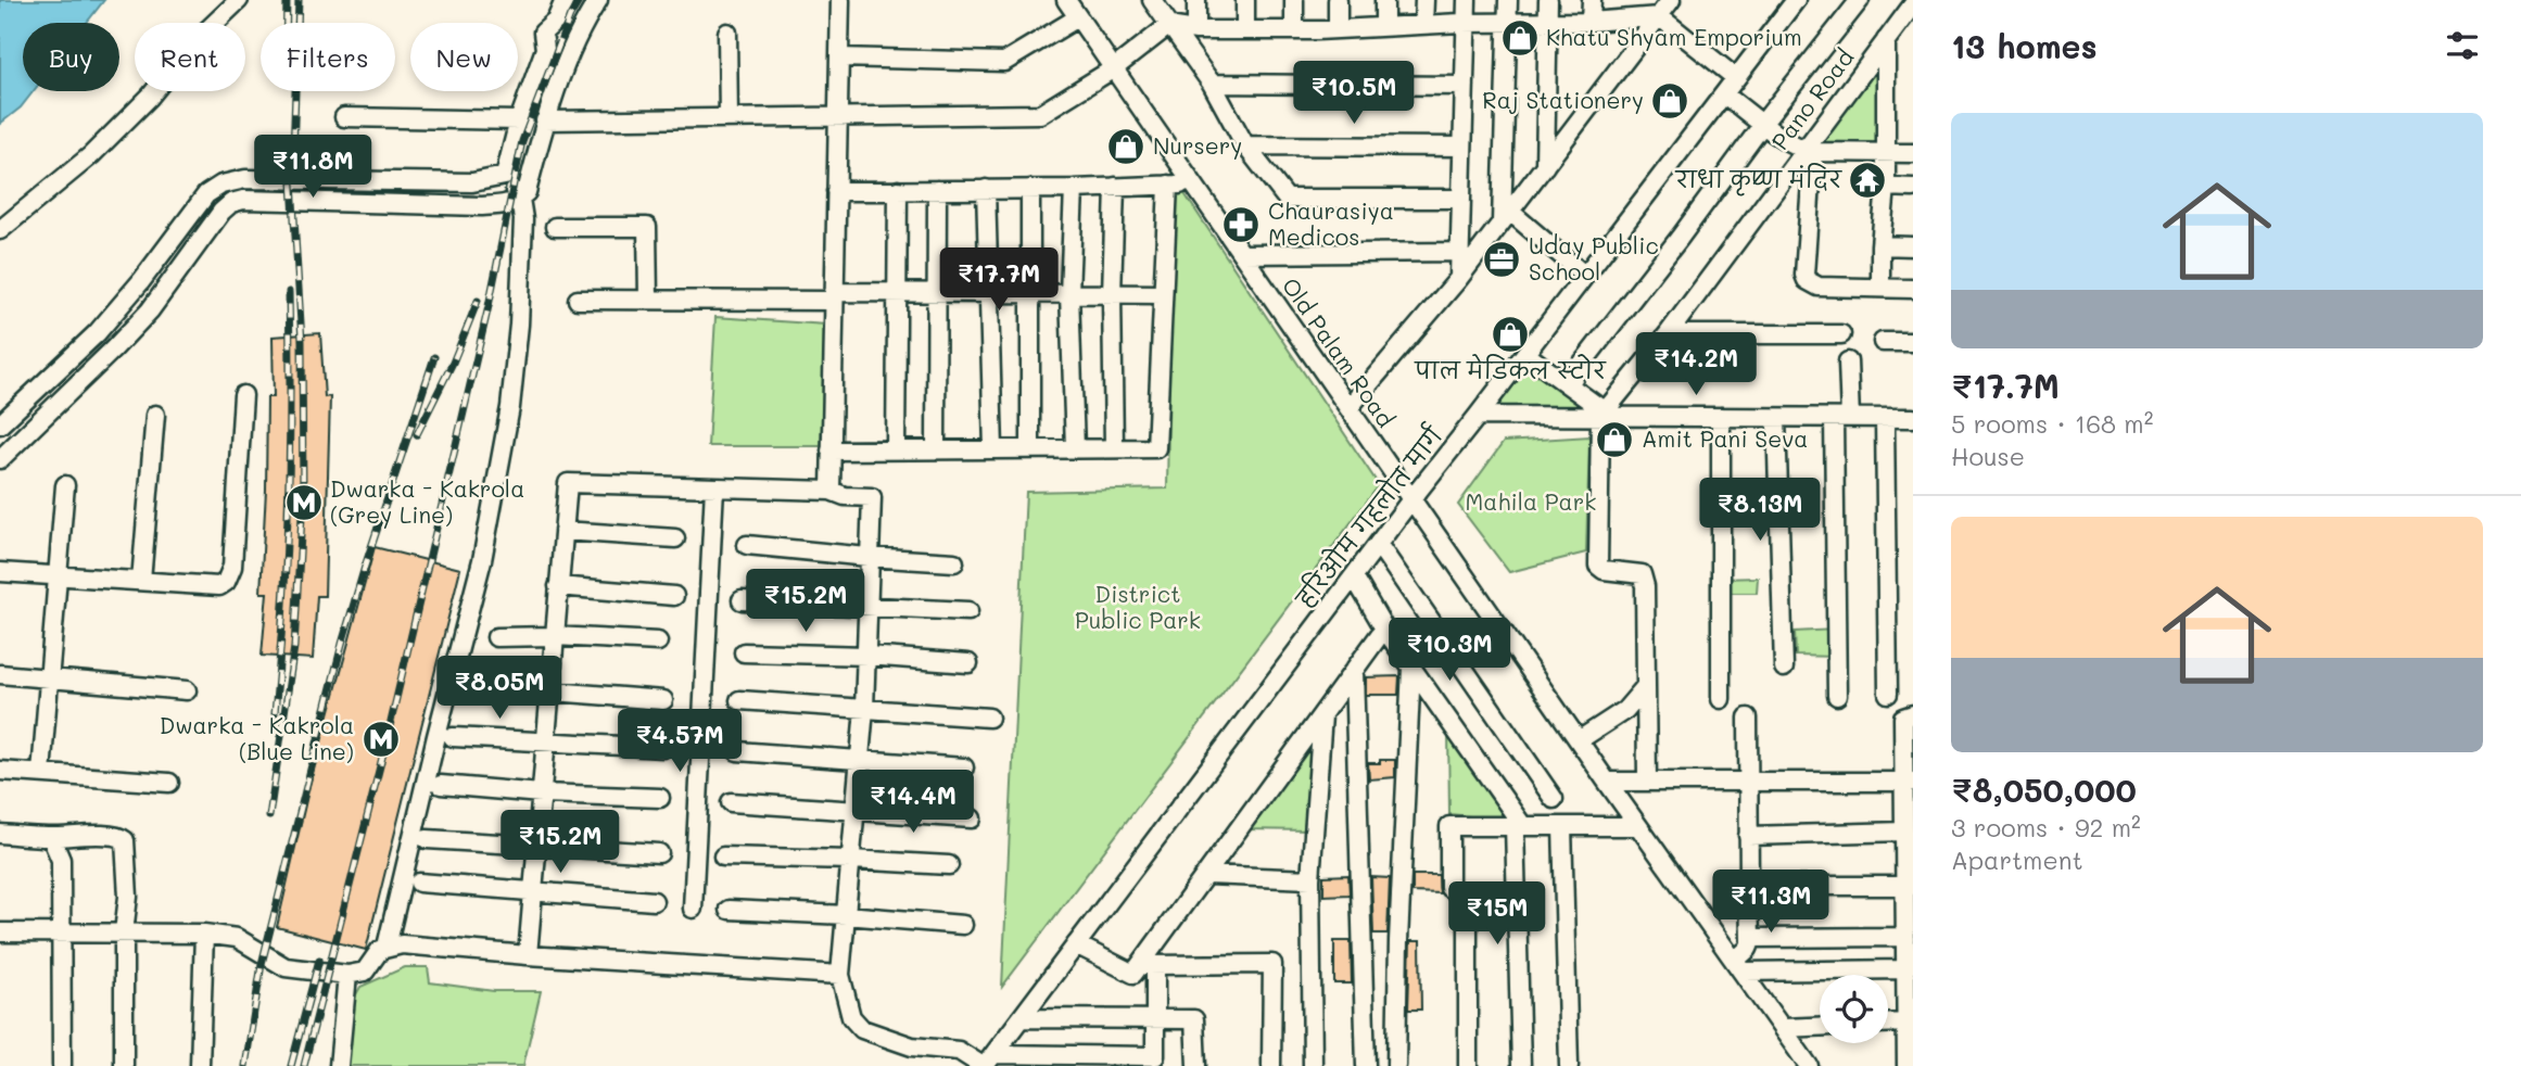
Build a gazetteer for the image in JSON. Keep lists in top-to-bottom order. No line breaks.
{"streets":{"street":["Pano Road","Old Palam Road","हरिओम गहलोत मार्ग"]},"crossings":[["Old Palam Road","हरिओम गहलोत मार्ग"]],"parks":["Mahila Park","District Public Park"],"places":{"shop":["Khatu Shyam Emporium","Raj Stationery","Nursery","पाल मेडिकल स्टोर","Amit Pani Seva"],"temple":["राधा कृष्ण मंदिर"],"pharmacy":["Chaurasiya Medicos"],"office":["Uday Public School"],"metro station":["Dwarka - Kakrola (Grey Line)","Dwarka - Kakrola (Blue Line)"]},"page":{"heading":"13 homes","chip":["Buy","Rent","Filters","New"],"price":["₹10.5M","₹11.8M","₹17.7M","₹14.2M","₹8.13M","₹15.2M","₹10.3M","₹8.05M","₹4.57M","₹14.4M","₹15.2M","₹11.3M","₹15M"],"list":[{"name":"₹17.7M","note":"5 rooms · 168 m² · House"},{"name":"₹8,050,000","note":"3 rooms · 92 m² · Apartment"}]}}
